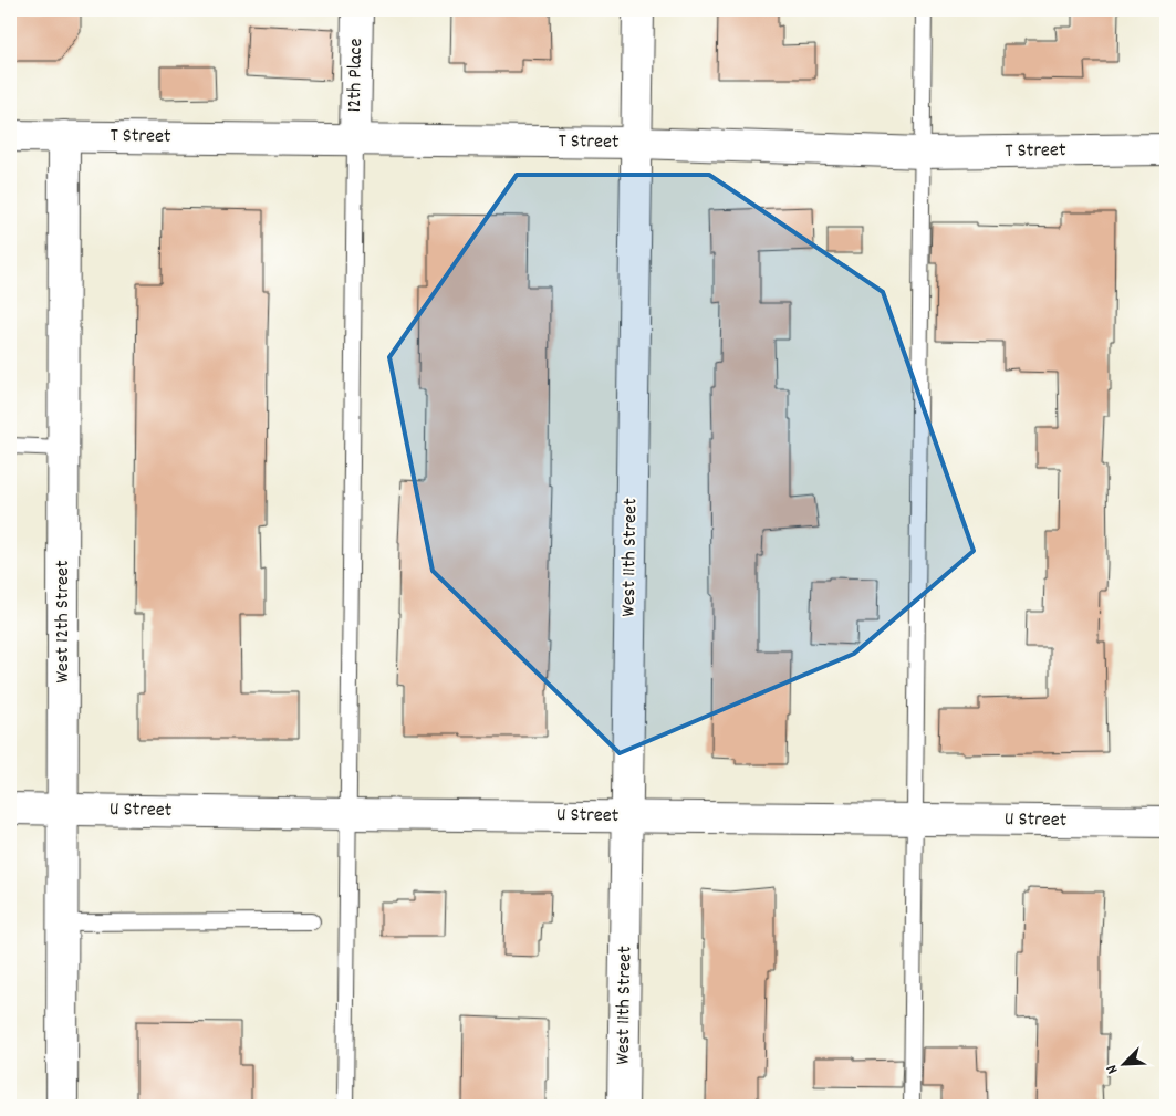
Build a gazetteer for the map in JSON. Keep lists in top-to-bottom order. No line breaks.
{"streets":{"street":["12th Place","T Street","West 11th Street","West 12th Street","U Street"]},"crossings":[["12th Place","T Street"],["T Street","West 11th Street"],["T Street","West 12th Street"],["West 11th Street","U Street"],["West 12th Street","U Street"]],"north":"bottom left"}
